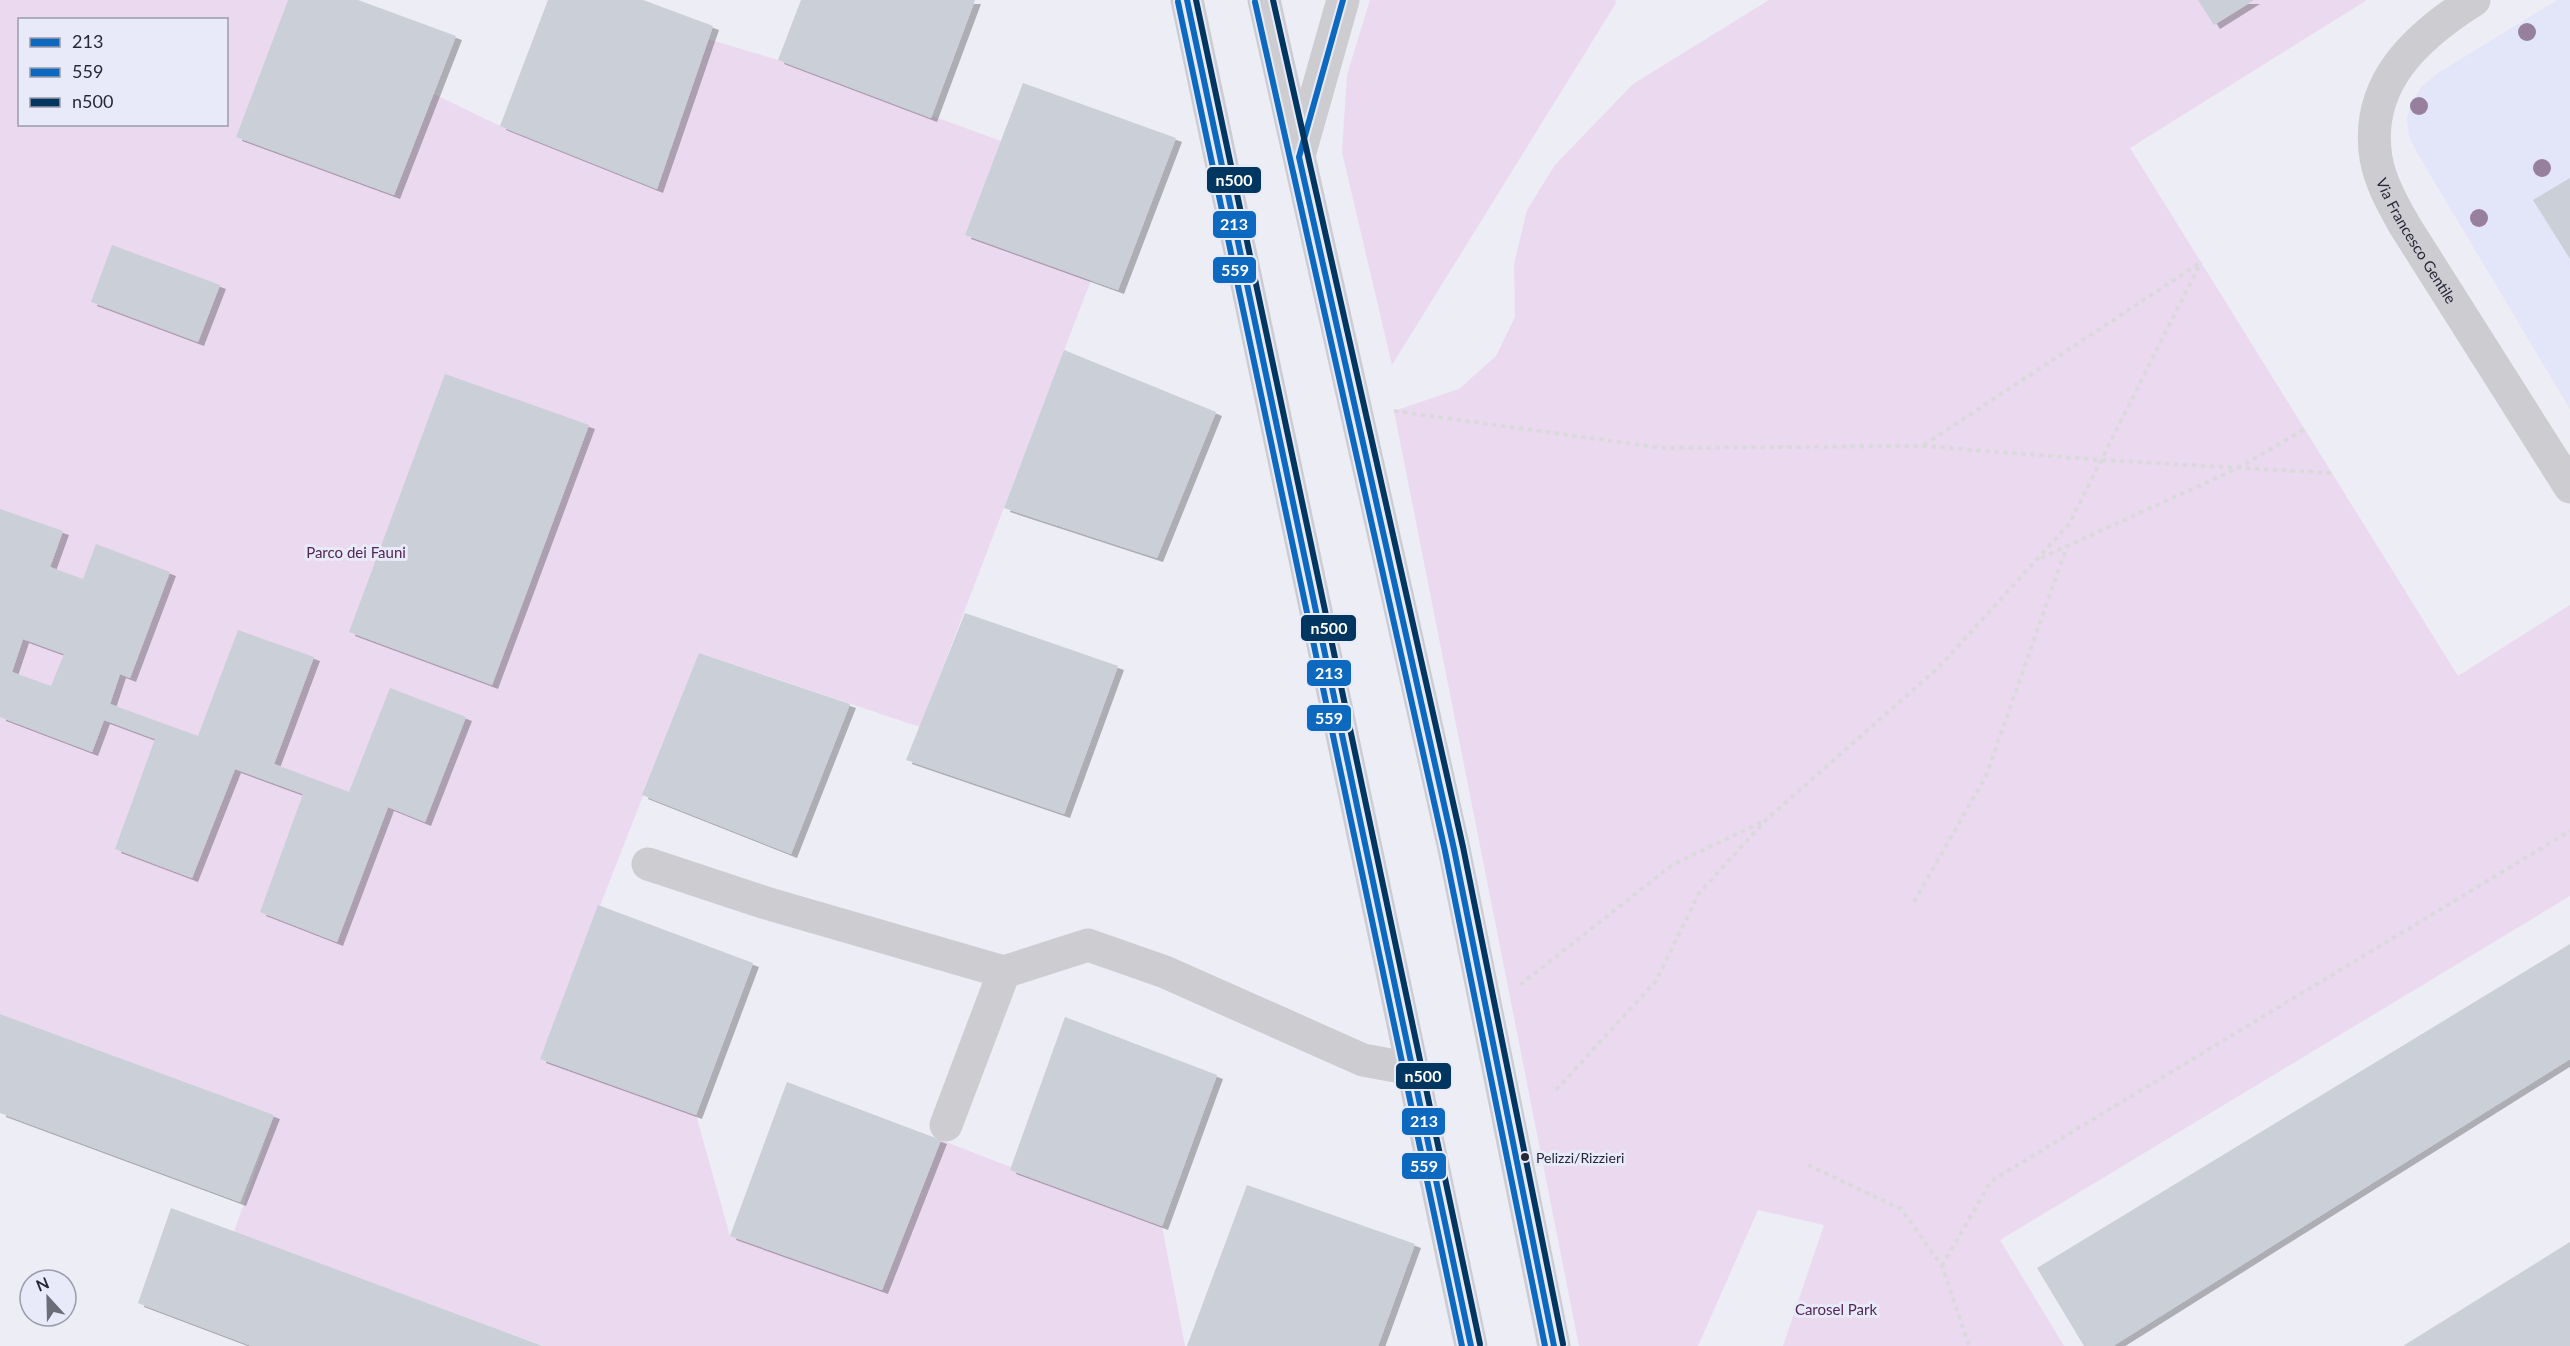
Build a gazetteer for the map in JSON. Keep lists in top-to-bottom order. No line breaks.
{"streets":{"street":["Via Francesco Gentile"]},"parks":["Parco dei Fauni","Carosel Park"],"places":["Pelizzi/Rizzieri"],"lines":["transit line 213","transit line n500","transit line 559"],"legend":["213","559","n500"],"north":"top"}
